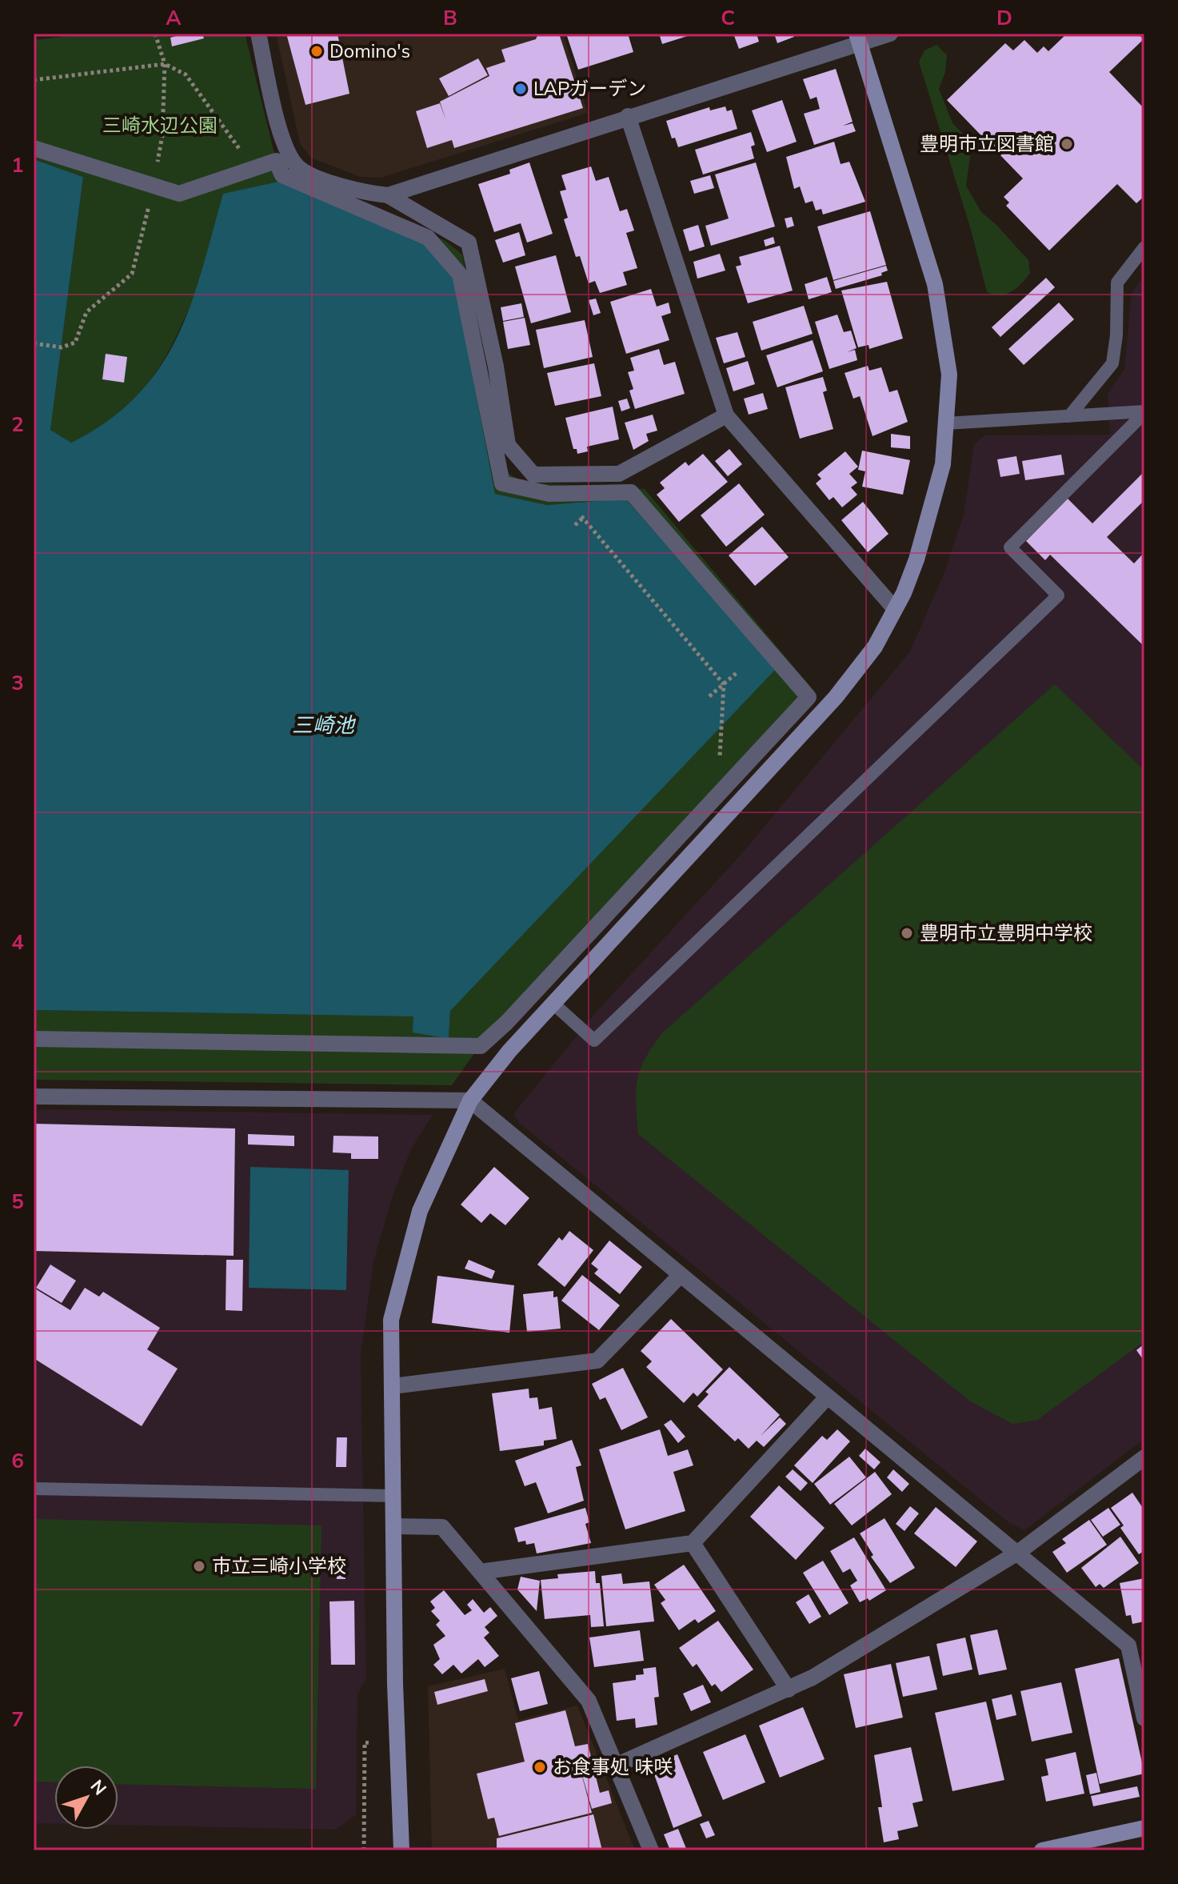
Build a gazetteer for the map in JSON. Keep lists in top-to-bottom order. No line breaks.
{"water":["三崎池"],"parks":["三崎水辺公園"],"places":["Domino's","LAPガーデン","豊明市立図書館","豊明市立豊明中学校","市立三崎小学校","お食事処 味咲"],"north":"top right","grid":{"columns":["A","B","C","D"],"rows":["1","2","3","4","5","6","7"]}}
